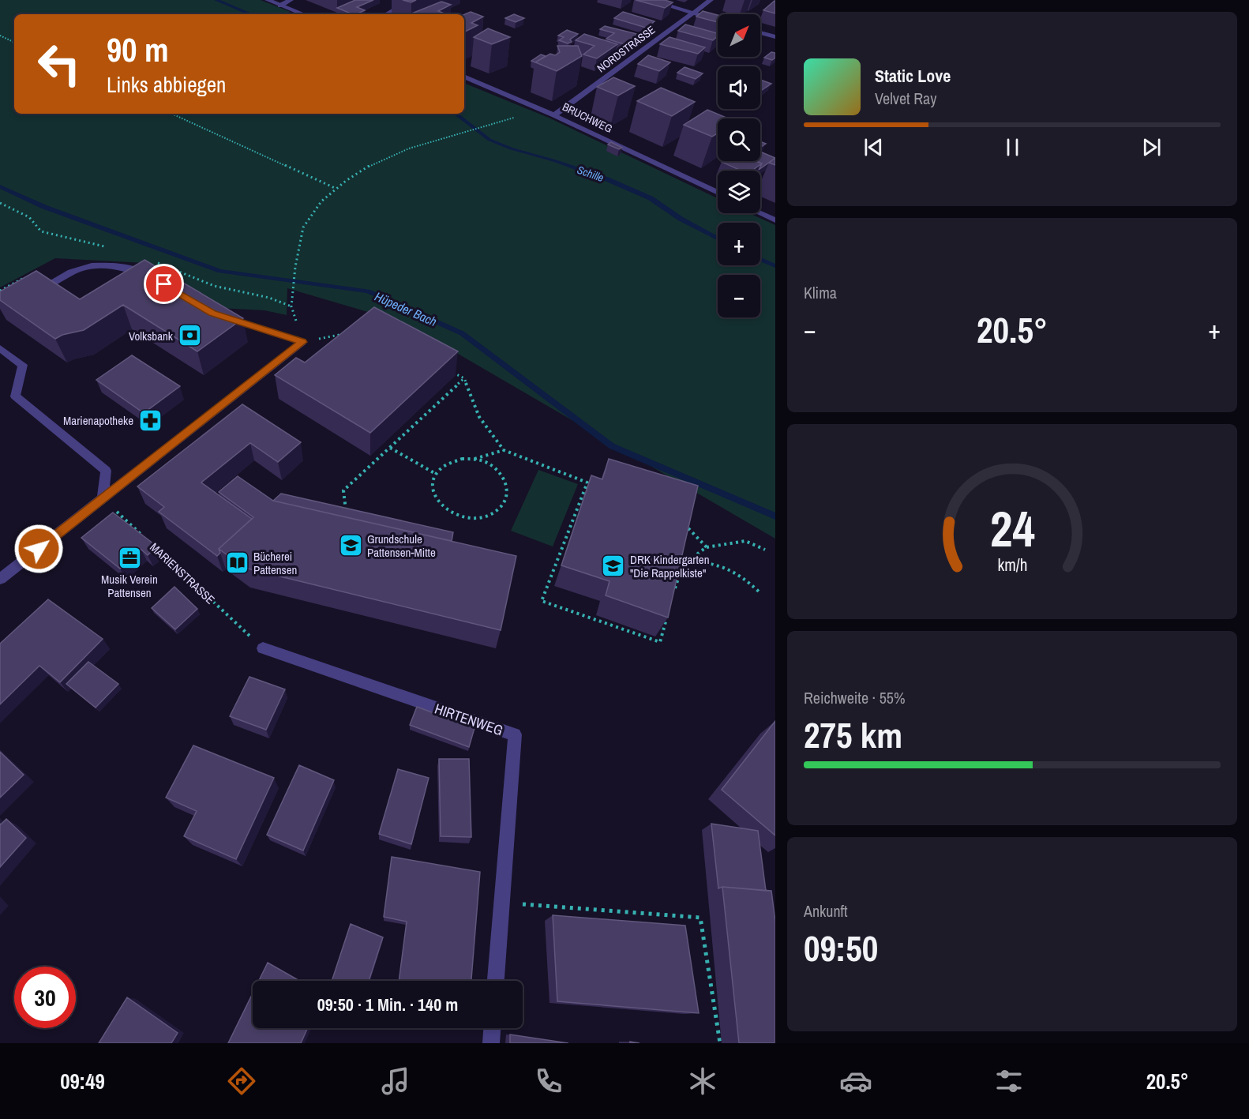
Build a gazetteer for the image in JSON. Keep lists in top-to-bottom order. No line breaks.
{"streets":{"street":["NORDSTRASSE","BRUCHWEG","HIRTENWEG"],"path":["MARIENSTRASSE"]},"crossings":[["NORDSTRASSE","BRUCHWEG"],["MARIENSTRASSE","HIRTENWEG"]],"water":["Schille","Hüpeder Bach"],"places":{"bank":["Volksbank"],"pharmacy":["Marienapotheke"],"school or university":["Grundschule Pattensen-Mitte","DRK Kindergarten \"Die Rappelkiste\""],"office":["Musik Verein Pattensen"],"library":["Bücherei Pattensen"]},"north":"top right","page":{"map_buttons":["+","−"],"turn":["90 m","Links abbiegen"],"song":["Static Love","Velvet Ray"],"tile":["Klima",["Reichweite · 55%","275 km"],["Ankunft","09:50"]],"heat":["−","20.5°","+"],"limit":"30","trip":"09:50 · 1 Min. · 140 m","tabs":["09:49","20.5°"],"gauge":["24","km/h"]}}
